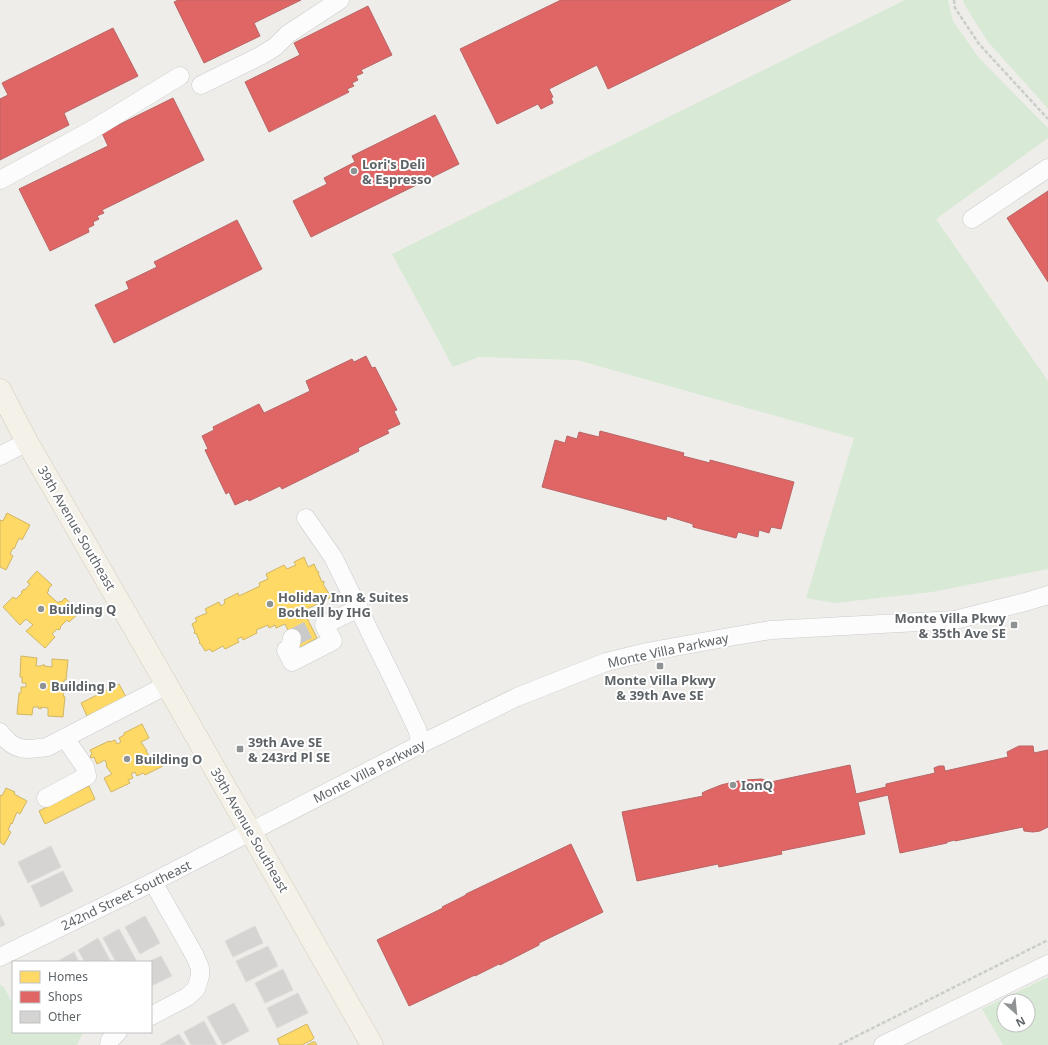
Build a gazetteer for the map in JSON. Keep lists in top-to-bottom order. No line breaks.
{"streets":{"main road":["39th Avenue Southeast"],"street":["Monte Villa Parkway","242nd Street Southeast"]},"crossings":[["39th Avenue Southeast","Monte Villa Parkway"],["39th Avenue Southeast","242nd Street Southeast"],["Monte Villa Parkway","242nd Street Southeast"]],"places":{"other":["Lori's Deli & Espresso","Holiday Inn & Suites Bothell by IHG","Building Q","Building P","Building O","IonQ"],"transit":["Monte Villa Pkwy & 35th Ave SE","Monte Villa Pkwy & 39th Ave SE","39th Ave SE & 243rd Pl SE"]},"legend":["Homes","Shops","Other"],"north":"bottom right"}
